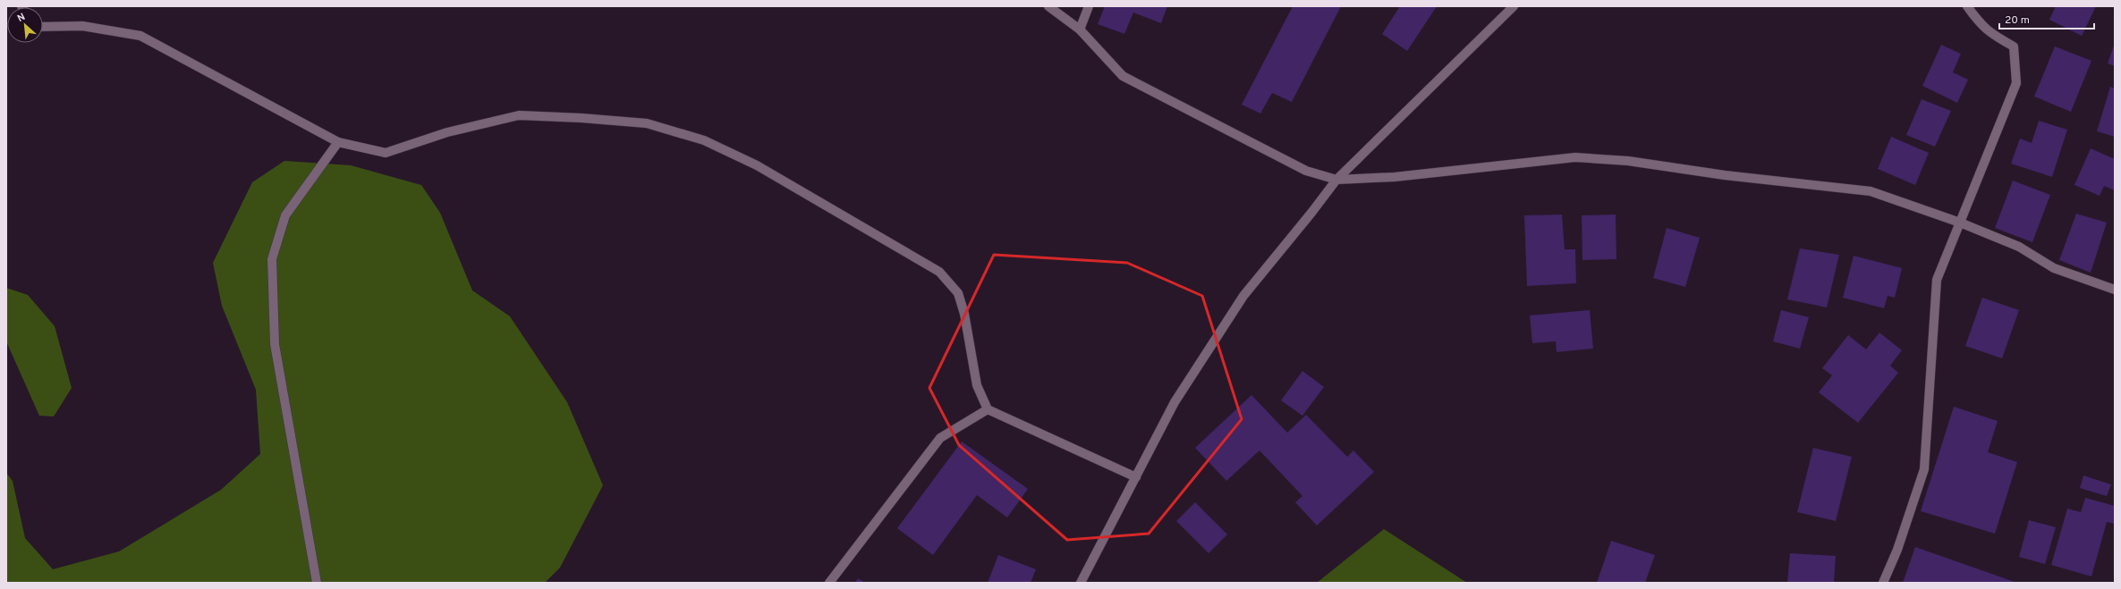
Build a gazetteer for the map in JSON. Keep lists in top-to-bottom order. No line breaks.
{"scale_bar":"20 m","north":"top left"}
